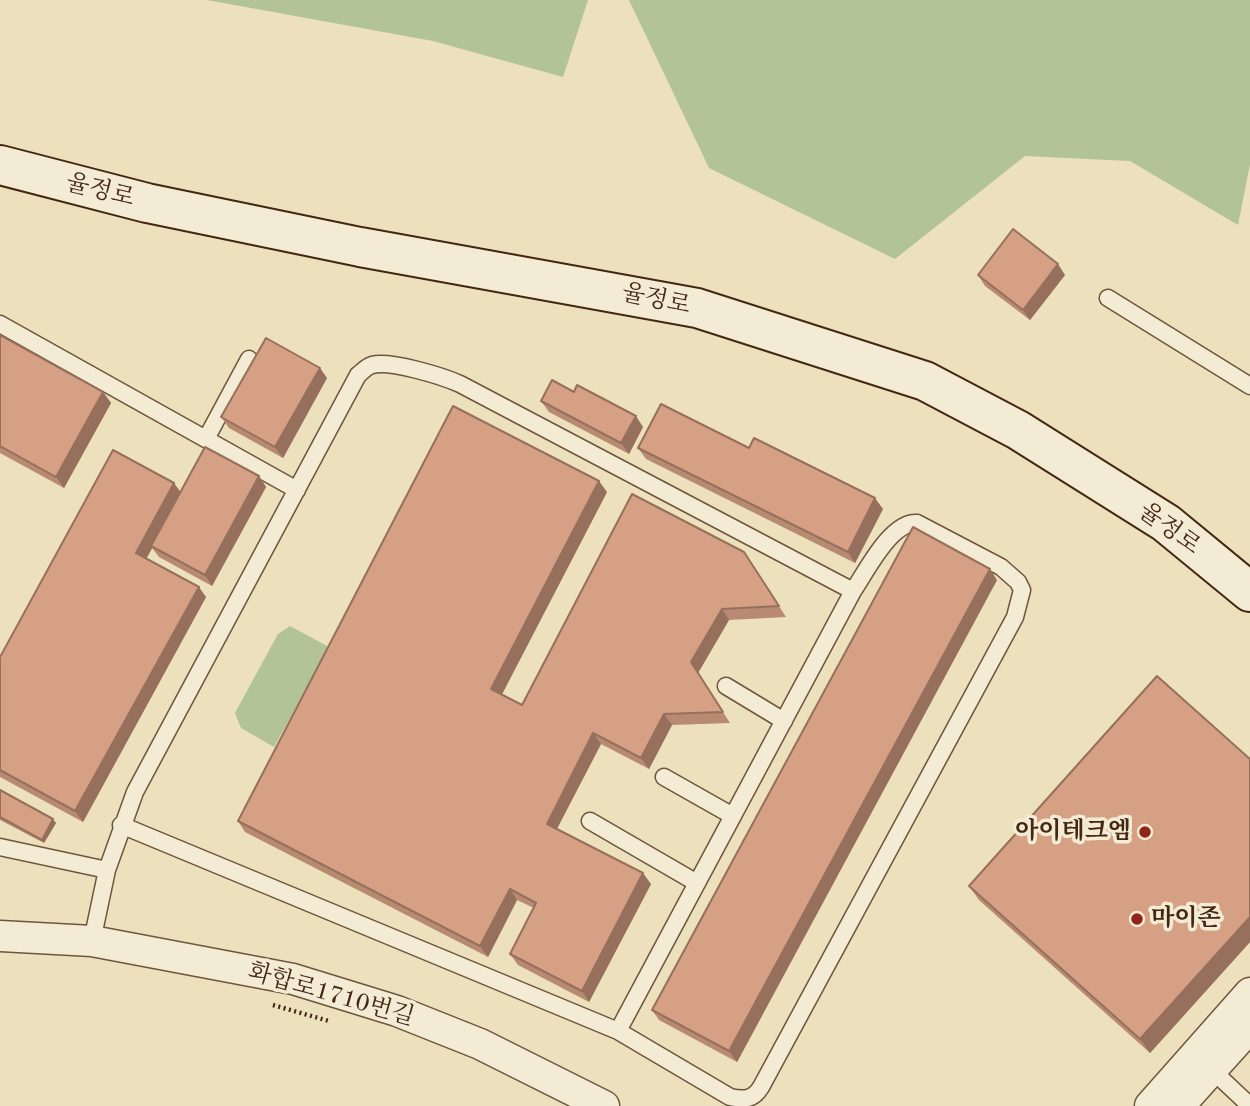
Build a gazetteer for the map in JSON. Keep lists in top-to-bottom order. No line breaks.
{"streets":{"main road":["율정로"],"street":["화합로1710번길"]},"places":["아이테크엠","마이존"]}
